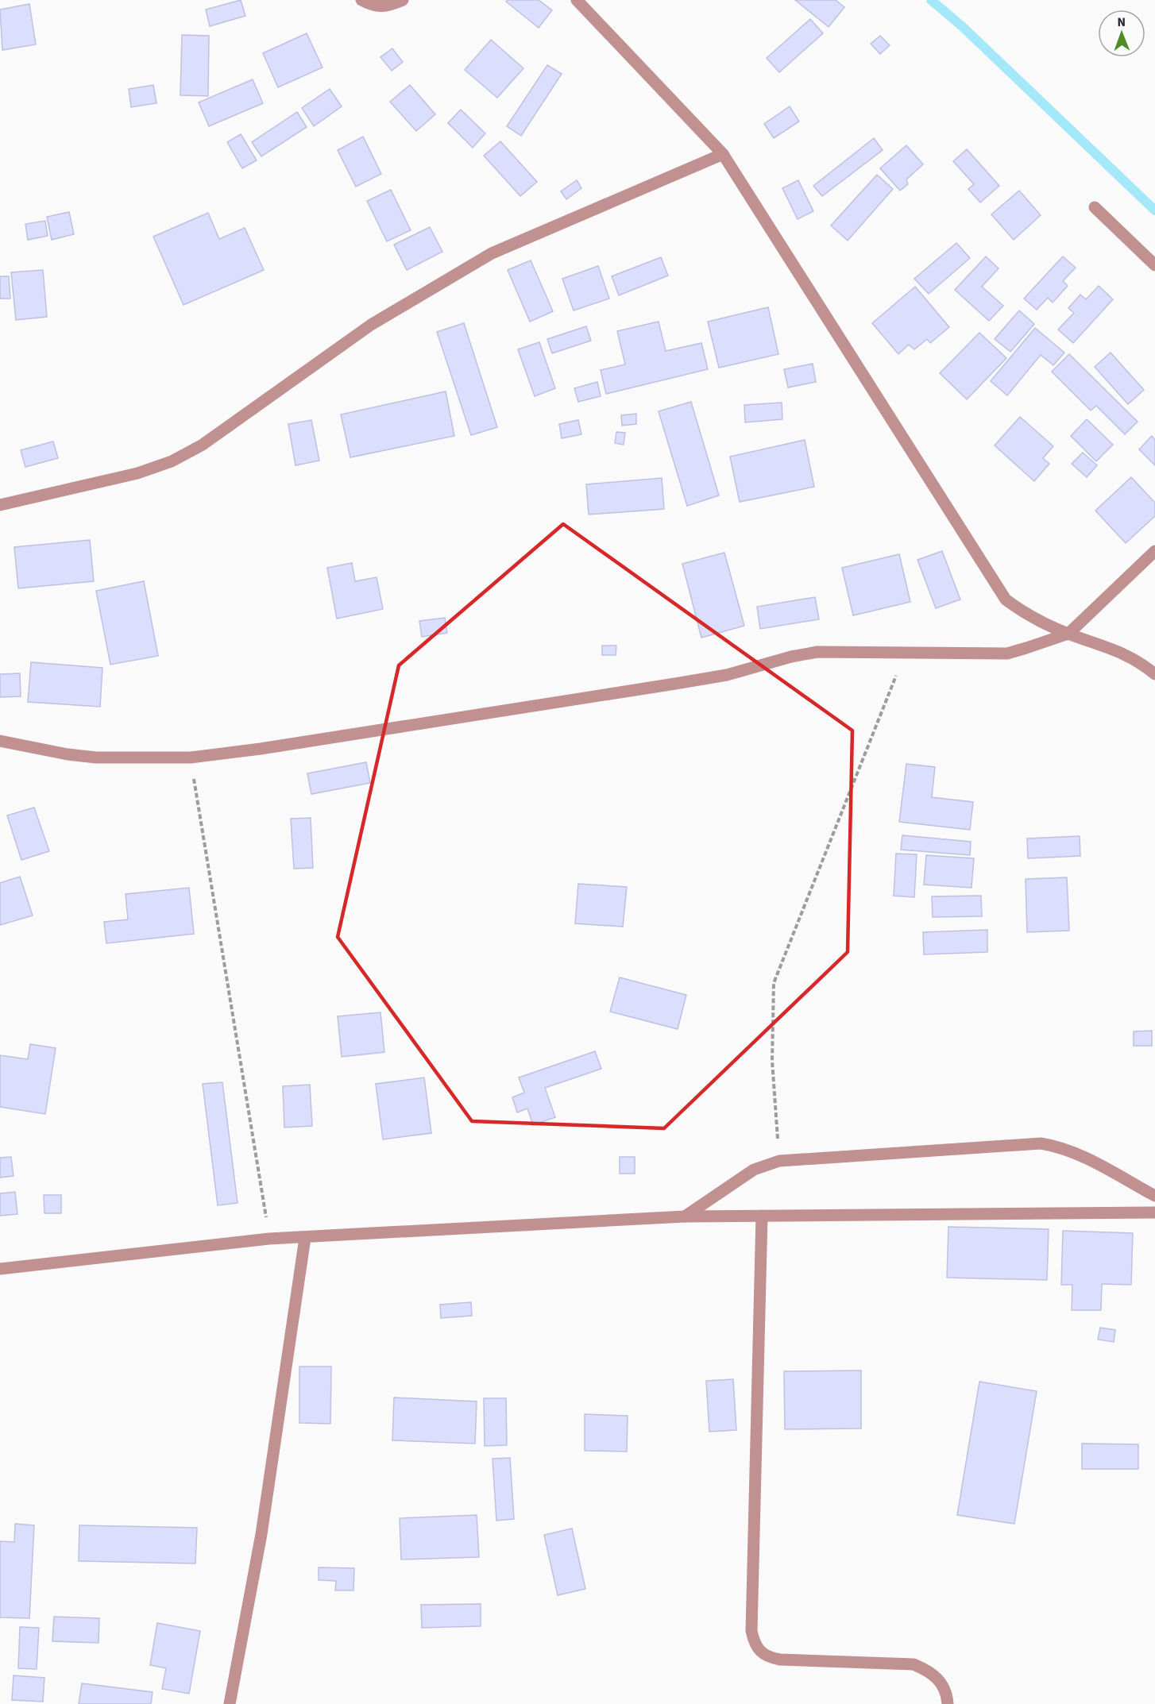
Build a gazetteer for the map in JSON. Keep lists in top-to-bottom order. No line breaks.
{"north":"top"}
